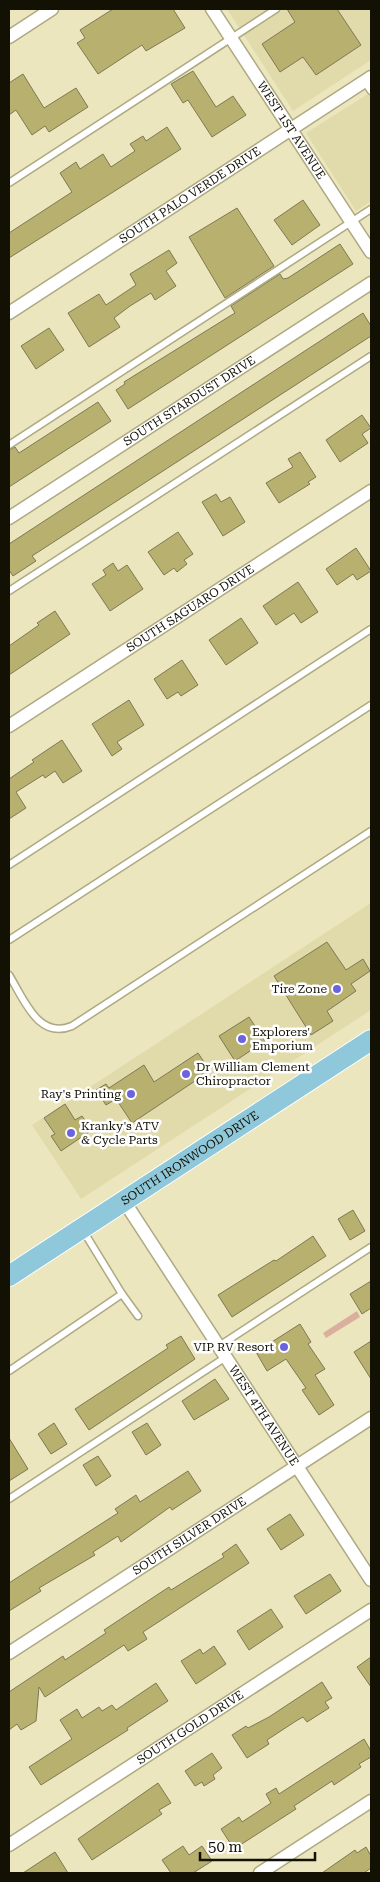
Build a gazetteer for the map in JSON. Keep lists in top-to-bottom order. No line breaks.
{"streets":{"main road":["SOUTH IRONWOOD DRIVE"],"street":["WEST 1ST AVENUE","SOUTH PALO VERDE DRIVE","SOUTH STARDUST DRIVE","SOUTH SAGUARO DRIVE","WEST 4TH AVENUE","SOUTH SILVER DRIVE","SOUTH GOLD DRIVE"]},"crossings":[["WEST 1ST AVENUE","SOUTH PALO VERDE DRIVE"],["SOUTH IRONWOOD DRIVE","WEST 4TH AVENUE"],["WEST 4TH AVENUE","SOUTH SILVER DRIVE"]],"places":["Tire Zone","Explorers' Emporium","Dr William Clement Chiropractor","Ray's Printing","Kranky's ATV & Cycle Parts","VIP RV Resort"],"scale_bar":"50 m"}
